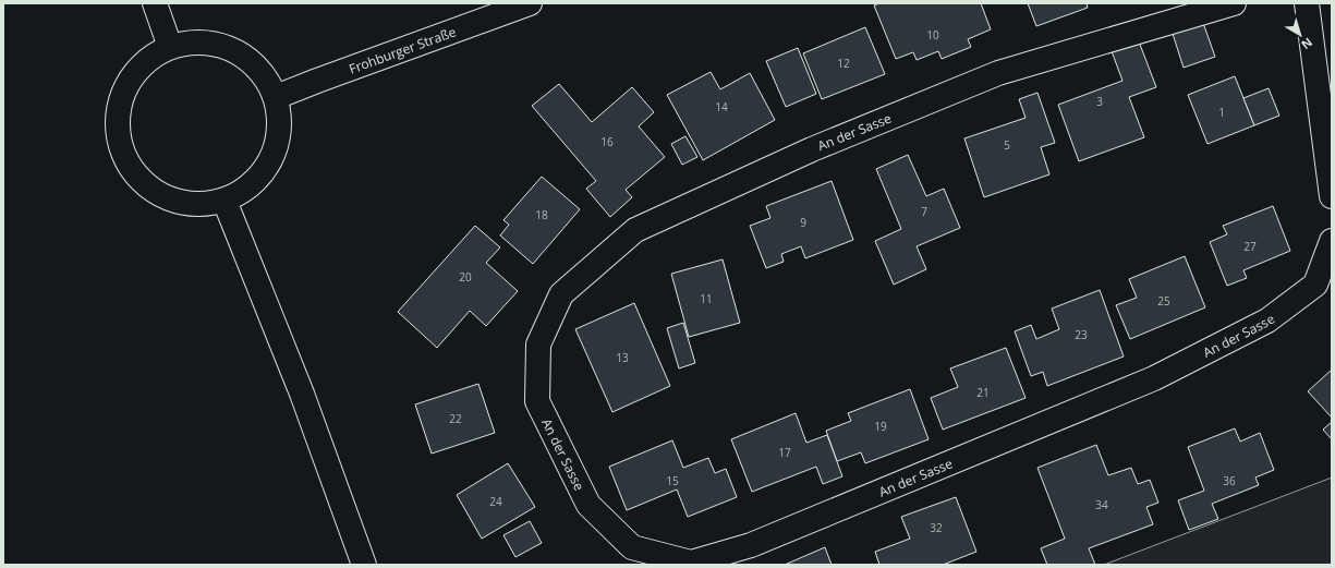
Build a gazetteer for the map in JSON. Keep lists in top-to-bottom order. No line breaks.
{"streets":{"street":["Frohburger Straße","An der Sasse"]},"house_numbers":["10","12","3","14","1","16","5","7","18","9","27","20","11","25","23","13","21","22","19","17","15","36","24","34","32"],"north":"bottom right"}
